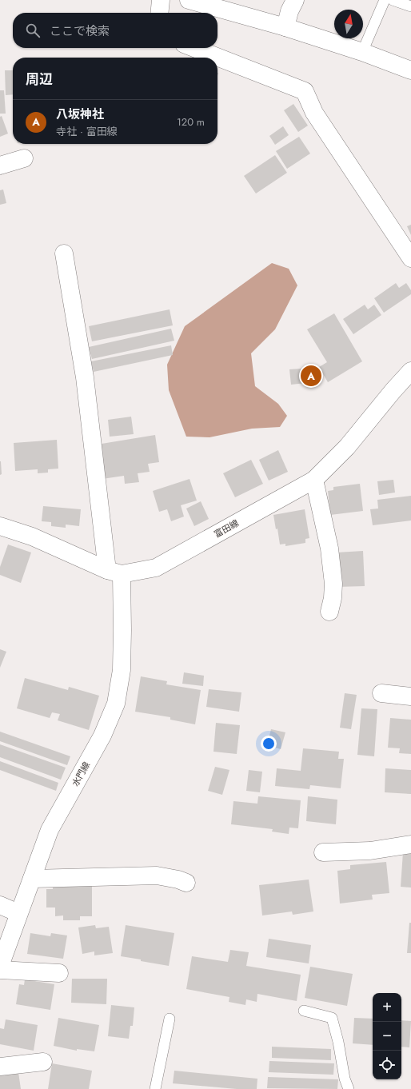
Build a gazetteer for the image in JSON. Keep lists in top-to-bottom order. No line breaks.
{"streets":{"street":["富田線","水門線"]},"crossings":[["富田線","水門線"]],"north":"top","page":{"search":"ここで検索","heading":"周辺","list":[{"mark":"A","name":"八坂神社","note":"寺社 · 富田線","value":"120 m"}],"pins":"A","map_buttons":["+","−"]}}
